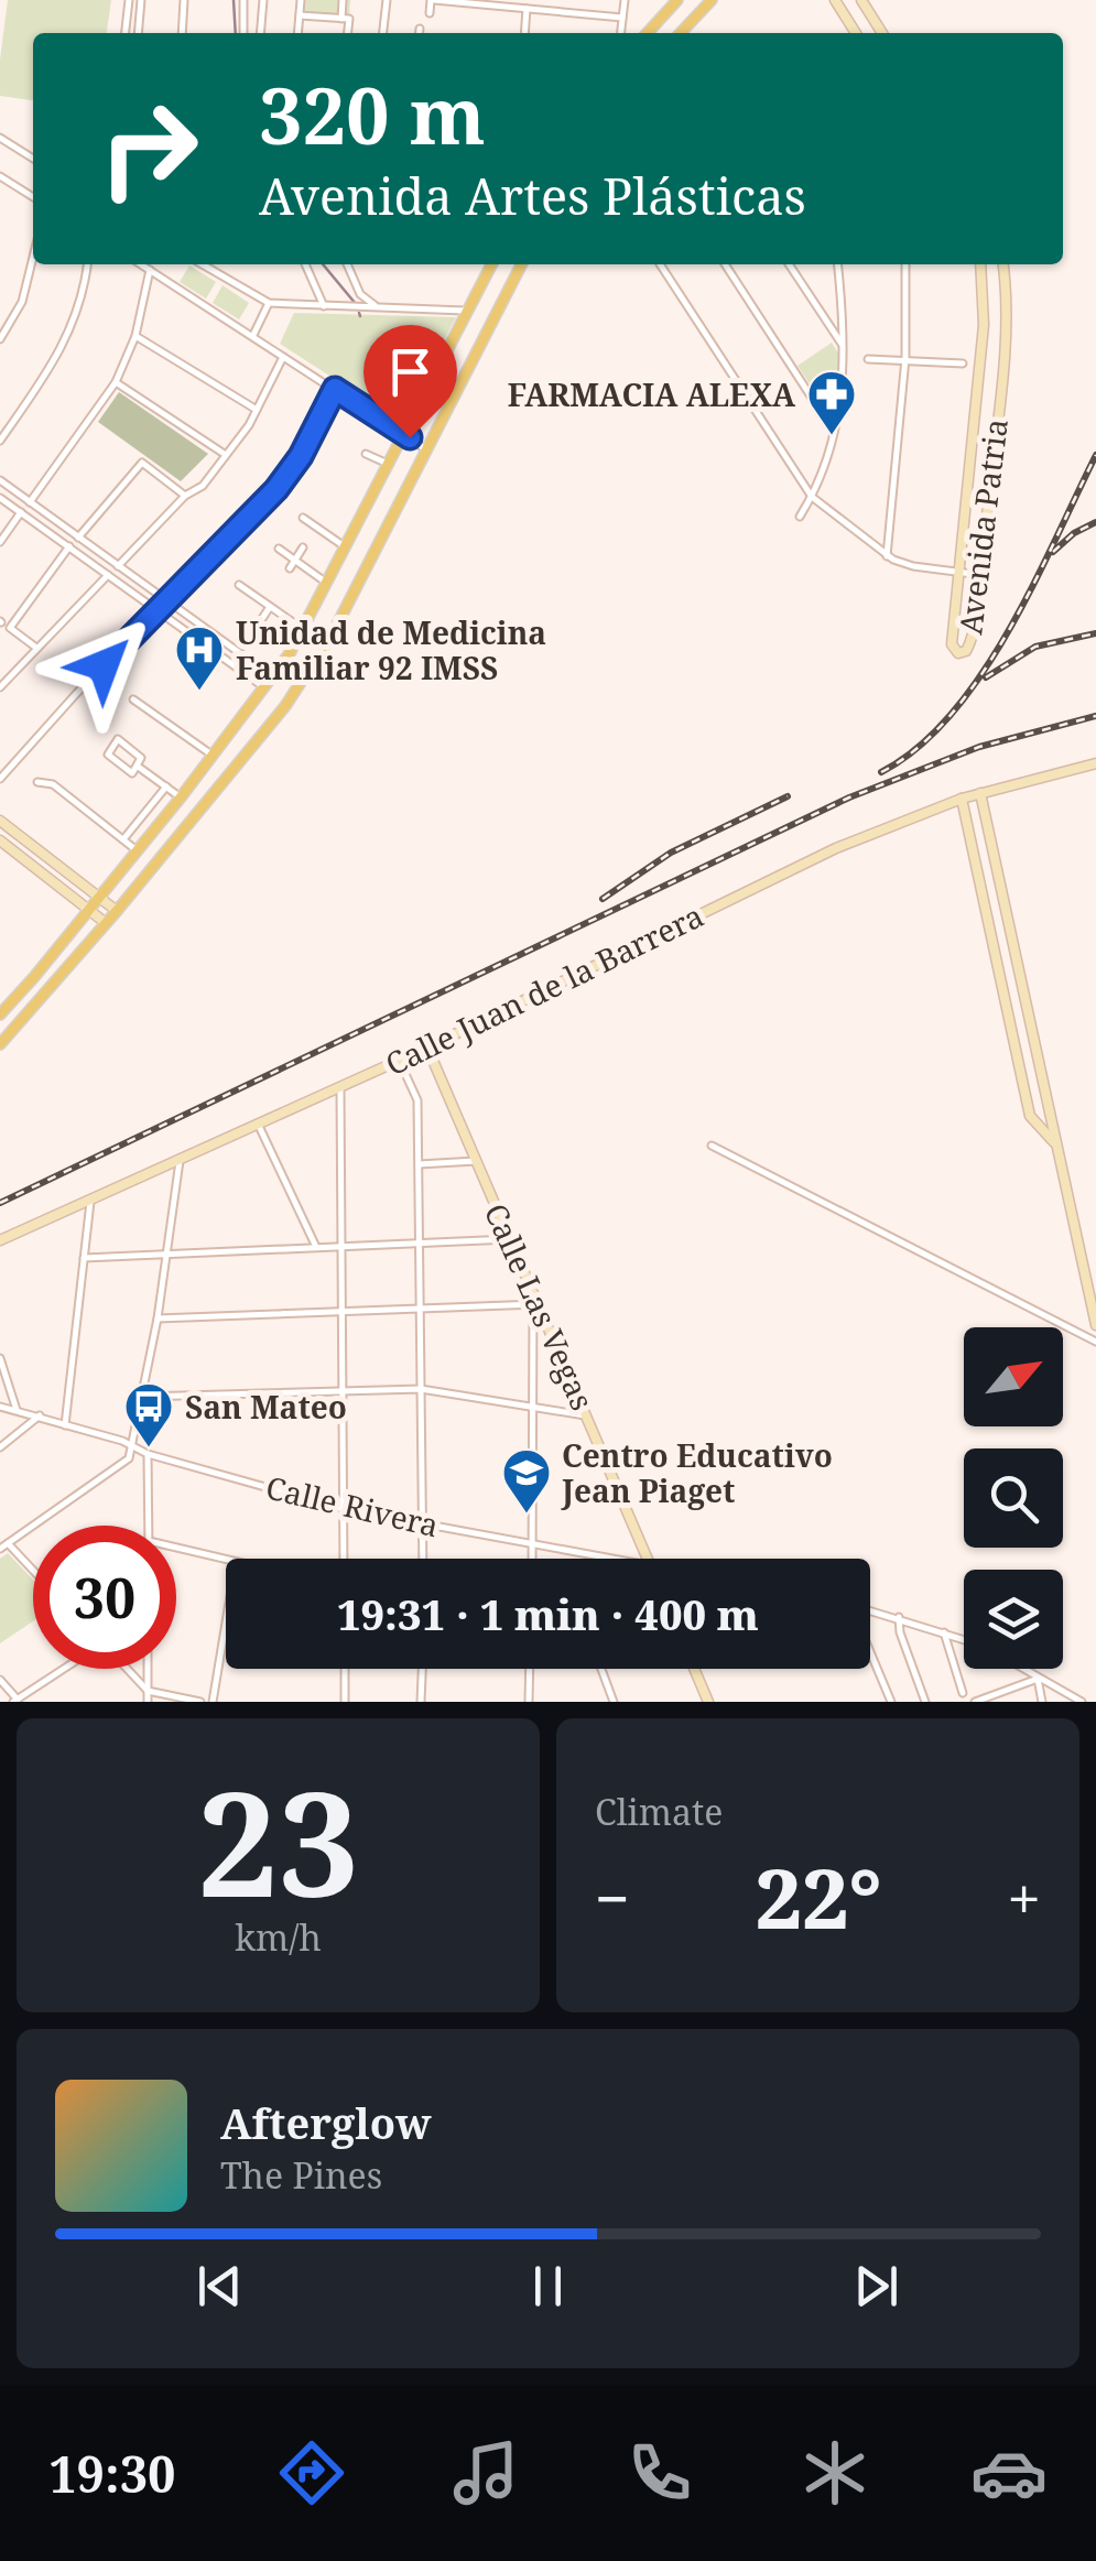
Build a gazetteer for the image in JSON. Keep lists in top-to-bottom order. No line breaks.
{"streets":{"street":["Avenida Patria","Calle Juan de la Barrera","Calle Las Vegas","Calle Rivera"]},"crossings":[["Calle Juan de la Barrera","Calle Las Vegas"]],"places":{"pharmacy":["FARMACIA ALEXA"],"hospital":["Unidad de Medicina Familiar 92 IMSS"],"bus stop":["San Mateo"],"school or university":["Centro Educativo Jean Piaget"]},"north":"top right","page":{"turn":["320 m","Avenida Artes Plásticas"],"limit":"30","trip":"19:31 · 1 min · 400 m","tile":[["23","km/h"],"Climate"],"heat":["−","22°","+"],"song":["Afterglow","The Pines"],"tabs":"19:30"}}
